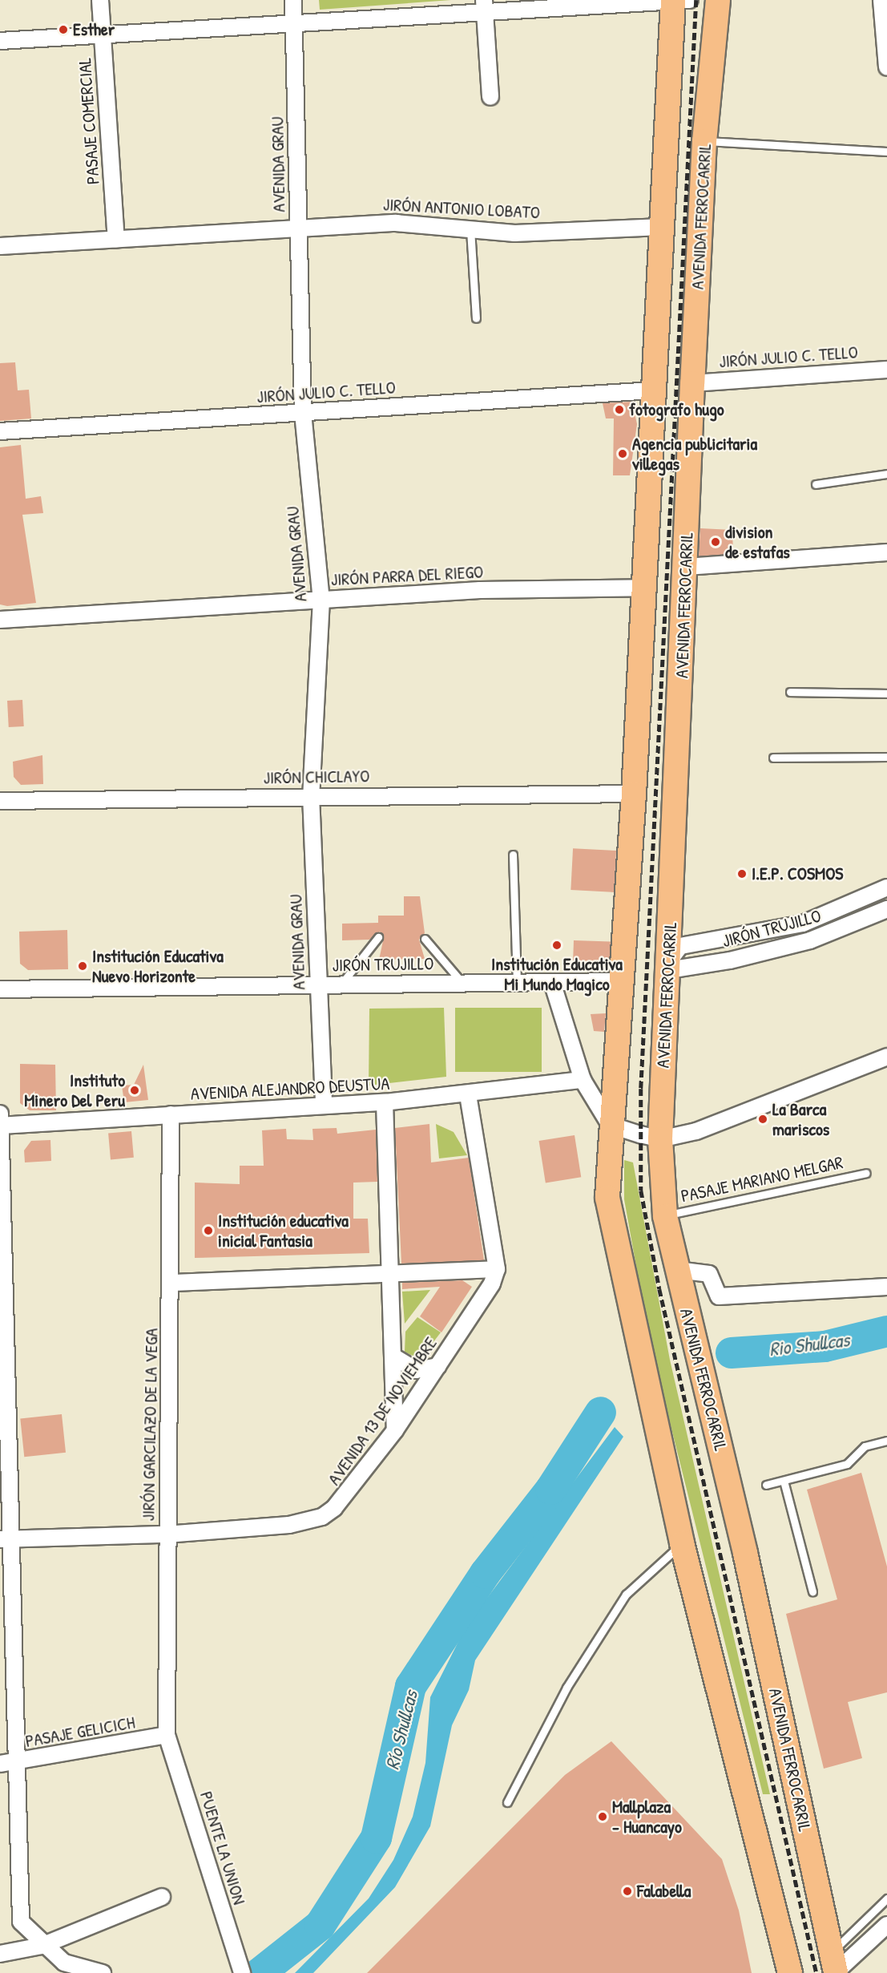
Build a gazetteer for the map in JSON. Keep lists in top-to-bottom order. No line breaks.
{"streets":{"main road":["AVENIDA FERROCARRIL"],"street":["PASAJE COMERCIAL","AVENIDA GRAU","JIRÓN ANTONIO LOBATO","JIRÓN JULIO C. TELLO","JIRÓN PARRA DEL RIEGO","JIRÓN CHICLAYO","JIRÓN TRUJILLO","AVENIDA ALEJANDRO DEUSTUA","AVENIDA 13 DE NOVIEMBRE","JIRÓN GARCILAZO DE LA VEGA","PASAJE GELICICH","PUENTE LA UNION"],"lane":["PASAJE MARIANO MELGAR"]},"crossings":[["PASAJE COMERCIAL","JIRÓN ANTONIO LOBATO"],["AVENIDA GRAU","JIRÓN ANTONIO LOBATO"],["AVENIDA GRAU","JIRÓN JULIO C. TELLO"],["AVENIDA GRAU","JIRÓN PARRA DEL RIEGO"],["AVENIDA GRAU","JIRÓN CHICLAYO"],["AVENIDA GRAU","JIRÓN TRUJILLO"],["AVENIDA GRAU","AVENIDA ALEJANDRO DEUSTUA"],["AVENIDA FERROCARRIL","JIRÓN JULIO C. TELLO"],["AVENIDA FERROCARRIL","JIRÓN TRUJILLO"],["AVENIDA FERROCARRIL","PASAJE MARIANO MELGAR"],["AVENIDA ALEJANDRO DEUSTUA","JIRÓN GARCILAZO DE LA VEGA"],["AVENIDA 13 DE NOVIEMBRE","JIRÓN GARCILAZO DE LA VEGA"],["JIRÓN GARCILAZO DE LA VEGA","PASAJE GELICICH"],["JIRÓN GARCILAZO DE LA VEGA","PUENTE LA UNION"],["PASAJE GELICICH","PUENTE LA UNION"]],"water":["Rio Shullcas","Río Shullcas"],"places":["Esther","fotografo hugo","Agencia publicitaria villegas","division de estafas","I.E.P. COSMOS","Institución Educativa Mi Mundo Magico","Institución Educativa Nuevo Horizonte","Instituto Minero Del Peru","La Barca mariscos","Institución educativa inicial Fantasia","Mallplaza - Huancayo","Falabella"]}
